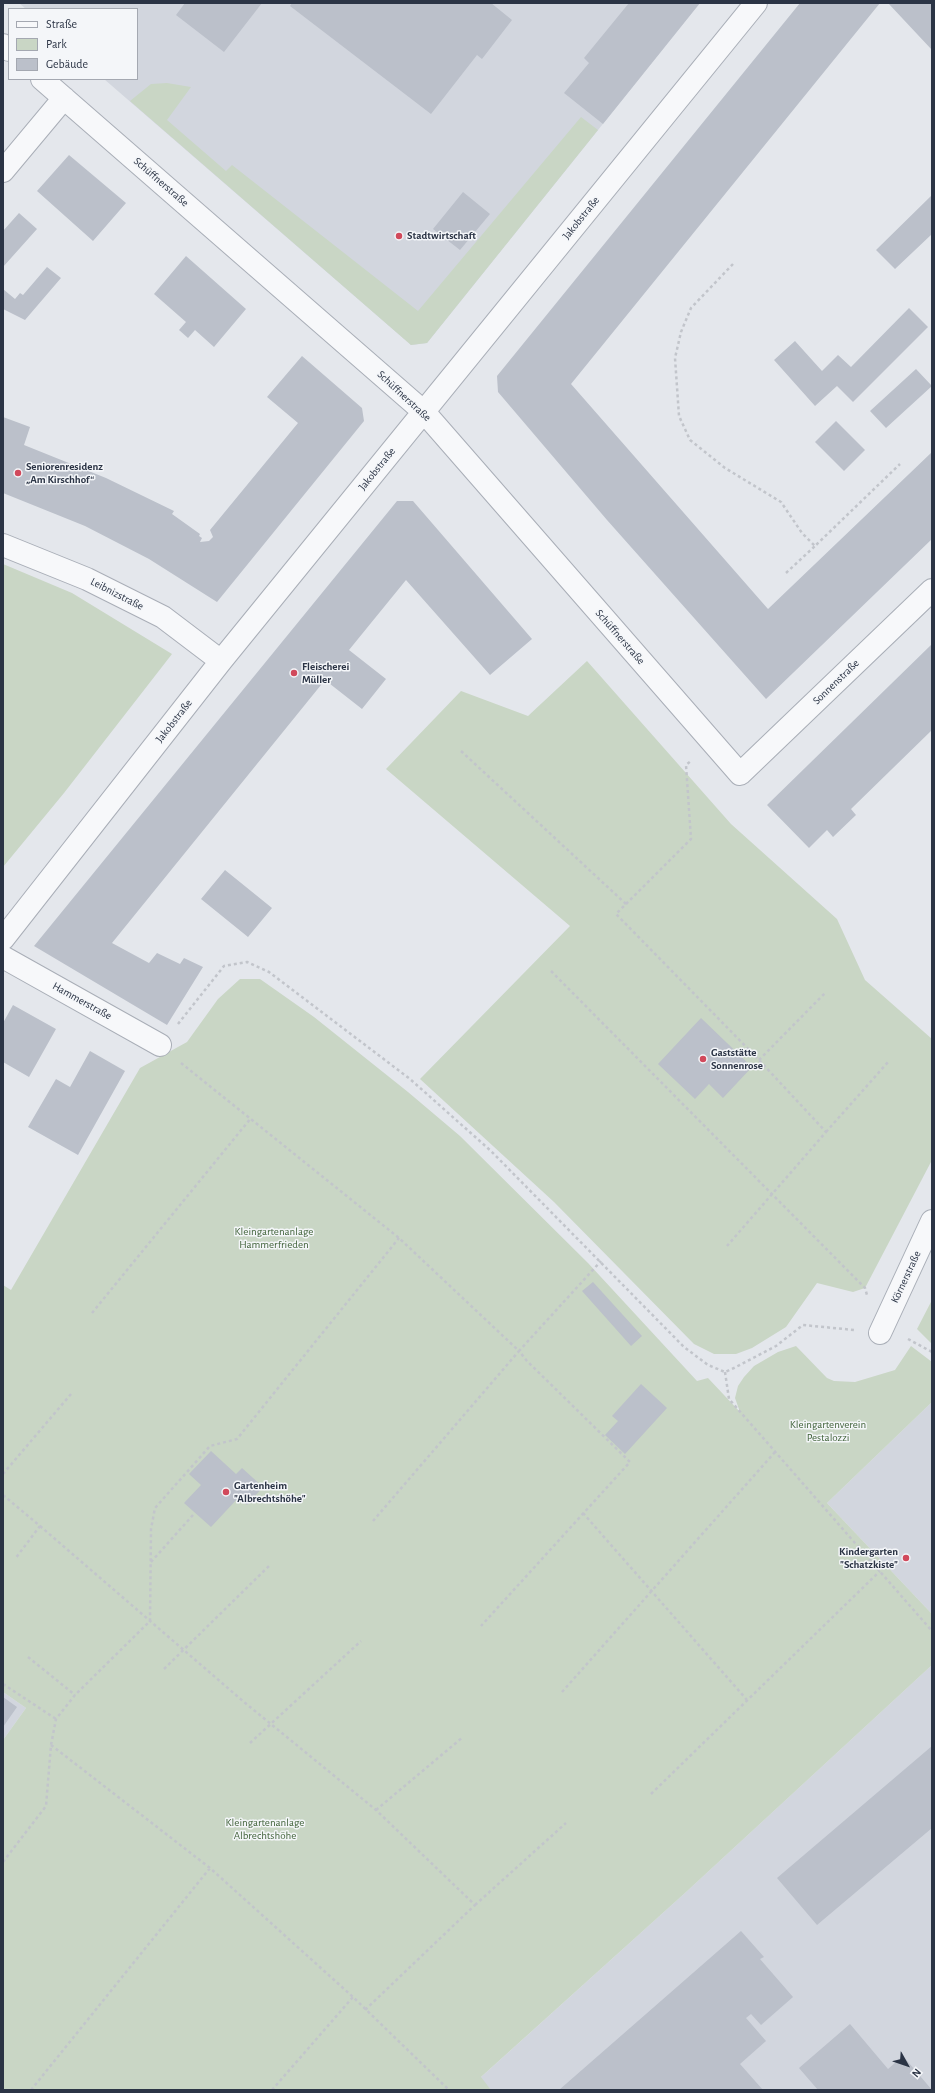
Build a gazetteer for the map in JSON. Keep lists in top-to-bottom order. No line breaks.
{"streets":{"street":["Schüffnerstraße","Jakobstraße","Leibnizstraße","Sonnenstraße","Hammerstraße","Körnerstraße"]},"crossings":[["Schüffnerstraße","Jakobstraße"],["Schüffnerstraße","Sonnenstraße"],["Jakobstraße","Leibnizstraße"]],"parks":["Kleingartenanlage Hammerfrieden","Kleingartenverein Pestalozzi","Kleingartenanlage Albrechtshöhe"],"places":["Stadtwirtschaft","Seniorenresidenz „Am Kirschhof“","Fleischerei Müller","Gaststätte Sonnenrose","Gartenheim \"Albrechtshöhe\"","Kindergarten \"Schatzkiste\""],"legend":["Straße","Park","Gebäude"],"north":"bottom right"}
